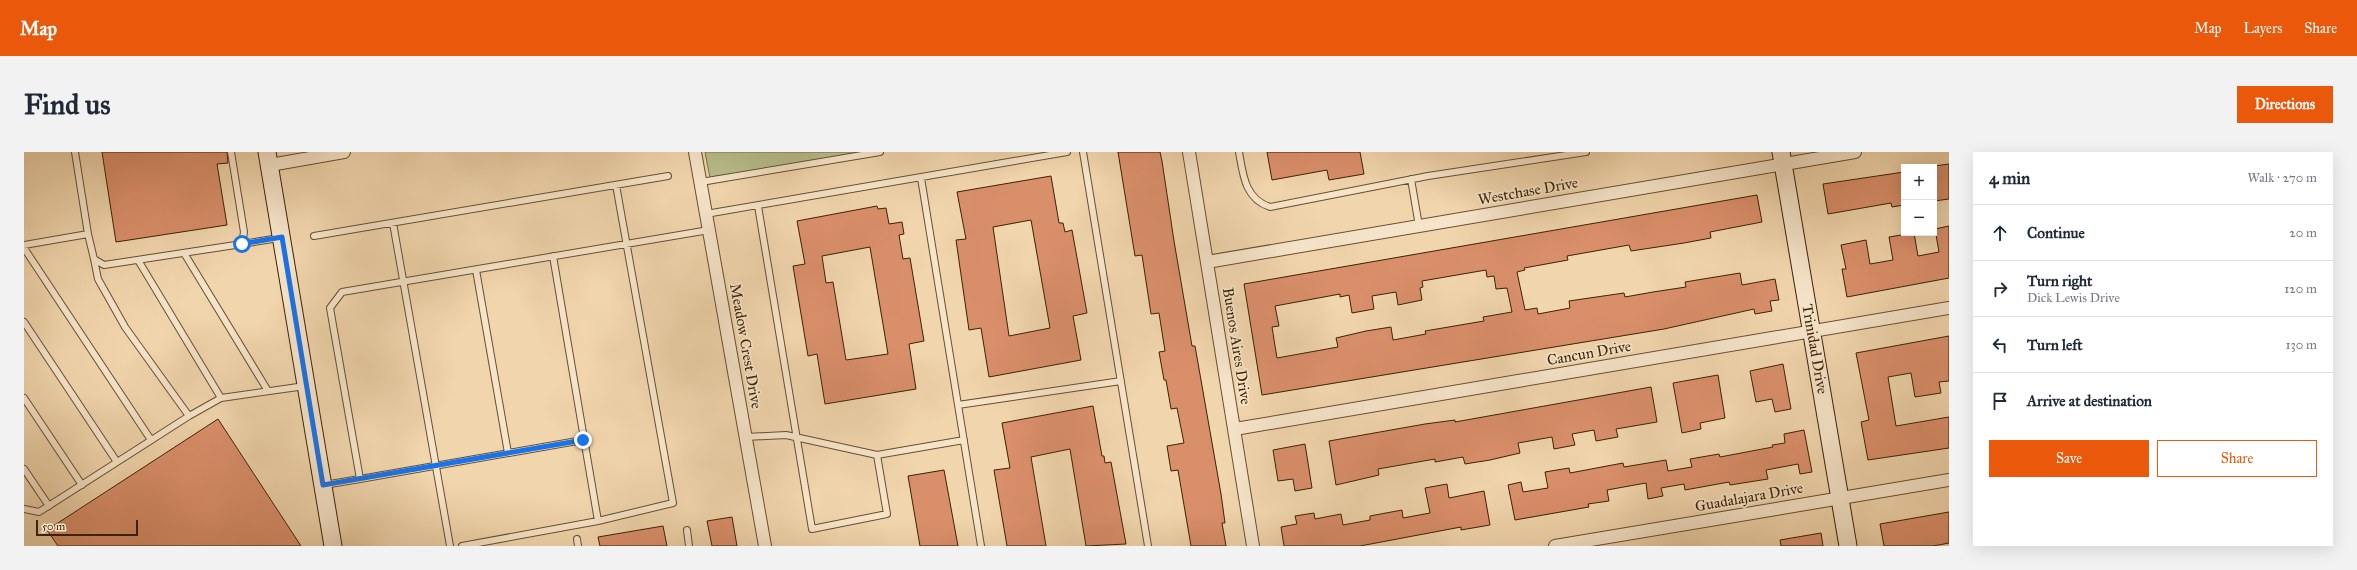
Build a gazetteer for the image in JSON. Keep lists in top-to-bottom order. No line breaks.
{"streets":{"street":["Westchase Drive","Meadow Crest Drive","Buenos Aires Drive","Trinidad Drive","Cancun Drive","Guadalajara Drive"]},"crossings":[["Westchase Drive","Buenos Aires Drive"],["Westchase Drive","Trinidad Drive"],["Buenos Aires Drive","Cancun Drive"],["Trinidad Drive","Cancun Drive"],["Trinidad Drive","Guadalajara Drive"]],"scale_bar":"50 m","page":{"header":"Map","nav":["Map","Layers","Share"],"buttons":["Directions",["Save","Share"]],"title":"Find us","heading":["4 min","Walk · 270 m"],"map_buttons":["+","−"],"list":[["Continue","20 m"],["Turn right","Dick Lewis Drive","120 m"],["Turn left","130 m"],"Arrive at destination"],"scale":"50 m"}}
